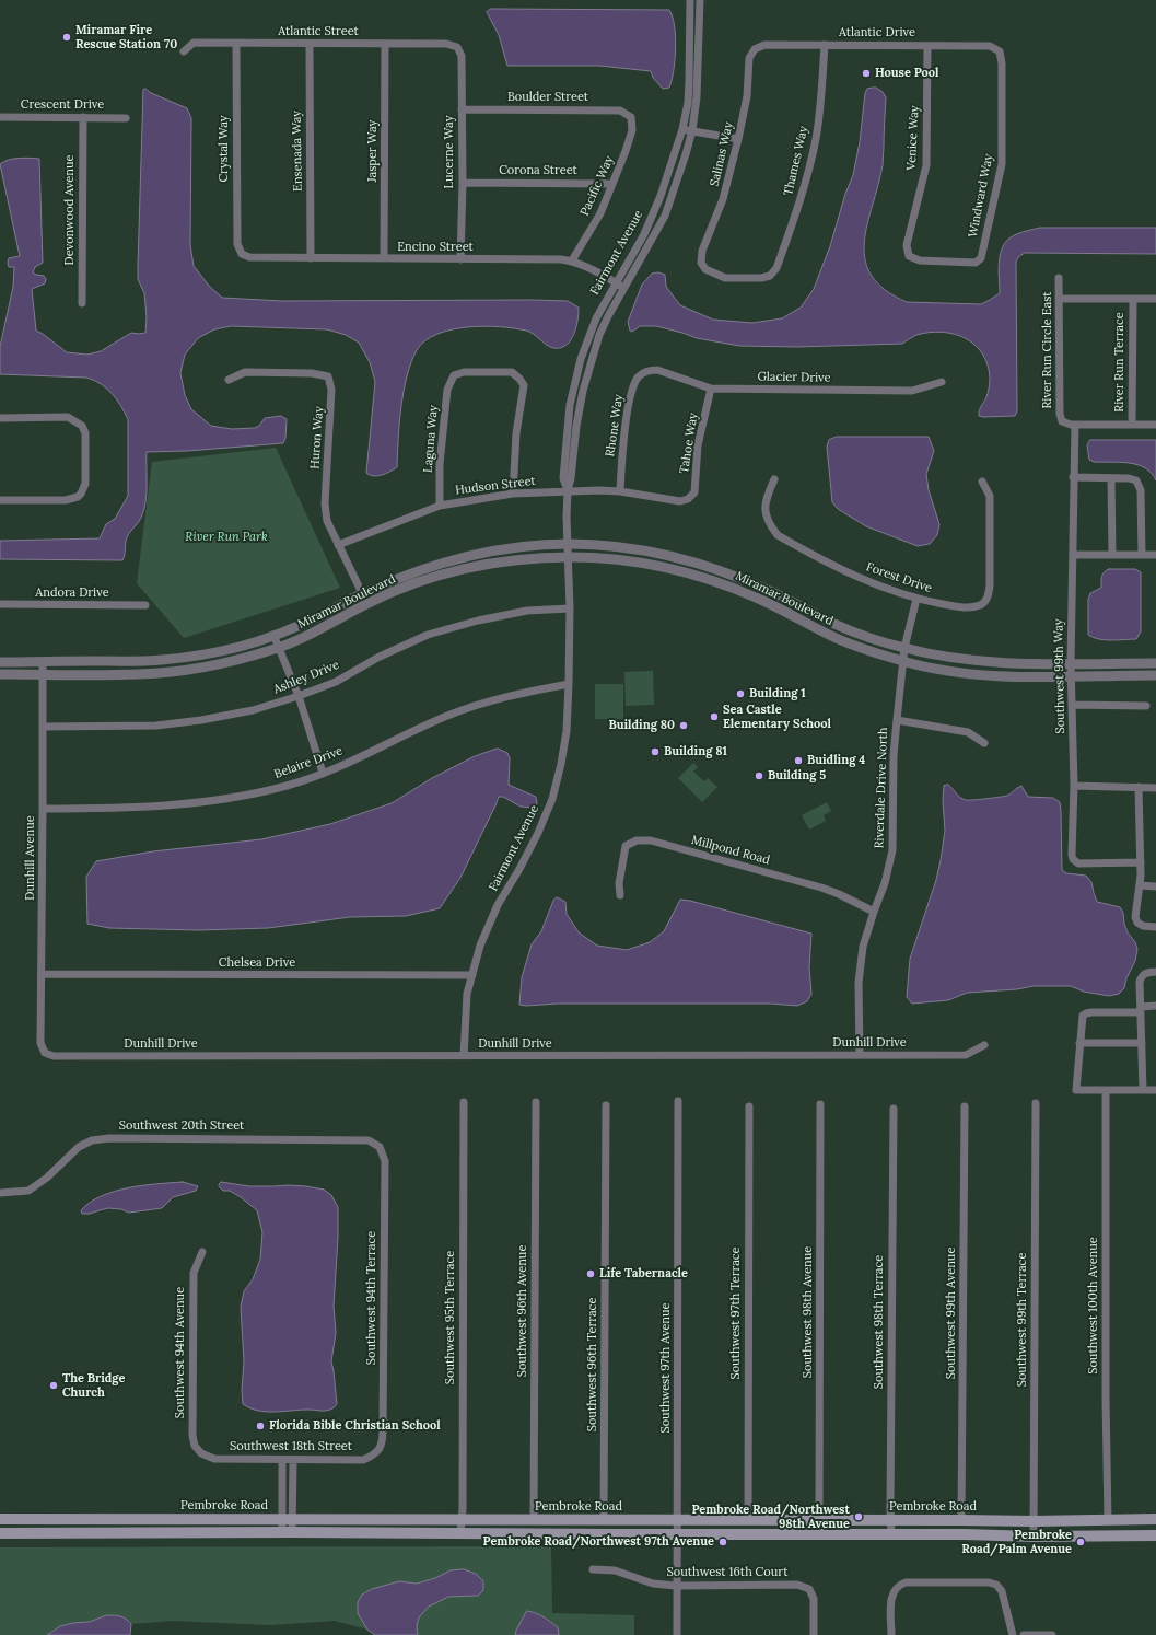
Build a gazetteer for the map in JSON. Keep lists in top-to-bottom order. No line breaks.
{"streets":{"main road":["Pembroke Road"],"street":["Atlantic Street","Atlantic Drive","Boulder Street","Crescent Drive","Venice Way","Crystal Way","Ensenada Way","Jasper Way","Lucerne Way","Salinas Way","Thames Way","Corona Street","Pacific Way","Windward Way","Devonwood Avenue","Encino Street","Fairmont Avenue","River Run Circle East","River Run Terrace","Glacier Drive","Rhone Way","Huron Way","Laguna Way","Tahoe Way","Hudson Street","Forest Drive","Andora Drive","Miramar Boulevard","Southwest 99th Way","Ashley Drive","Belaire Drive","Riverdale Drive North","Millpond Road","Dunhill Avenue","Chelsea Drive","Dunhill Drive","Southwest 20th Street","Southwest 94th Terrace","Southwest 100th Avenue","Southwest 96th Avenue","Southwest 98th Avenue","Southwest 97th Terrace","Southwest 99th Avenue","Southwest 95th Terrace","Southwest 99th Terrace","Southwest 98th Terrace","Southwest 94th Avenue","Southwest 96th Terrace","Southwest 97th Avenue","Southwest 18th Street","Southwest 16th Court"]},"crossings":[["Atlantic Street","Crystal Way"],["Atlantic Street","Ensenada Way"],["Atlantic Street","Jasper Way"],["Atlantic Street","Lucerne Way"],["Atlantic Drive","Venice Way"],["Atlantic Drive","Salinas Way"],["Atlantic Drive","Thames Way"],["Atlantic Drive","Windward Way"],["Boulder Street","Lucerne Way"],["Boulder Street","Pacific Way"],["Crescent Drive","Devonwood Avenue"],["Venice Way","Windward Way"],["Crystal Way","Encino Street"],["Ensenada Way","Encino Street"],["Jasper Way","Encino Street"],["Lucerne Way","Corona Street"],["Lucerne Way","Encino Street"],["Salinas Way","Thames Way"],["Corona Street","Pacific Way"],["Pacific Way","Encino Street"],["Encino Street","Fairmont Avenue"],["Fairmont Avenue","Hudson Street"],["Fairmont Avenue","Miramar Boulevard"],["Fairmont Avenue","Ashley Drive"],["Fairmont Avenue","Belaire Drive"],["Fairmont Avenue","Chelsea Drive"],["Fairmont Avenue","Dunhill Drive"],["River Run Circle East","Southwest 99th Way"],["Glacier Drive","Rhone Way"],["Glacier Drive","Tahoe Way"],["Rhone Way","Hudson Street"],["Huron Way","Hudson Street"],["Huron Way","Miramar Boulevard"],["Laguna Way","Hudson Street"],["Tahoe Way","Hudson Street"],["Forest Drive","Riverdale Drive North"],["Miramar Boulevard","Southwest 99th Way"],["Miramar Boulevard","Riverdale Drive North"],["Miramar Boulevard","Dunhill Avenue"],["Ashley Drive","Dunhill Avenue"],["Belaire Drive","Dunhill Avenue"],["Riverdale Drive North","Millpond Road"],["Riverdale Drive North","Dunhill Drive"],["Dunhill Avenue","Chelsea Drive"],["Dunhill Avenue","Dunhill Drive"],["Southwest 20th Street","Southwest 94th Terrace"],["Southwest 94th Terrace","Southwest 18th Street"],["Southwest 100th Avenue","Pembroke Road"],["Southwest 96th Avenue","Pembroke Road"],["Southwest 98th Avenue","Pembroke Road"],["Southwest 97th Terrace","Pembroke Road"],["Southwest 99th Avenue","Pembroke Road"],["Southwest 95th Terrace","Pembroke Road"],["Southwest 99th Terrace","Pembroke Road"],["Southwest 98th Terrace","Pembroke Road"],["Southwest 94th Avenue","Southwest 18th Street"],["Southwest 96th Terrace","Pembroke Road"],["Southwest 97th Avenue","Pembroke Road"],["Southwest 97th Avenue","Southwest 16th Court"]],"parks":["River Run Park"],"places":["Miramar Fire Rescue Station 70","House Pool","Building 1","Sea Castle Elementary School","Building 80","Building 81","Buidling 4","Building 5","Life Tabernacle","The Bridge Church","Florida Bible Christian School","Pembroke Road/Northwest 98th Avenue","Pembroke Road/Northwest 97th Avenue","Pembroke Road/Palm Avenue"]}
